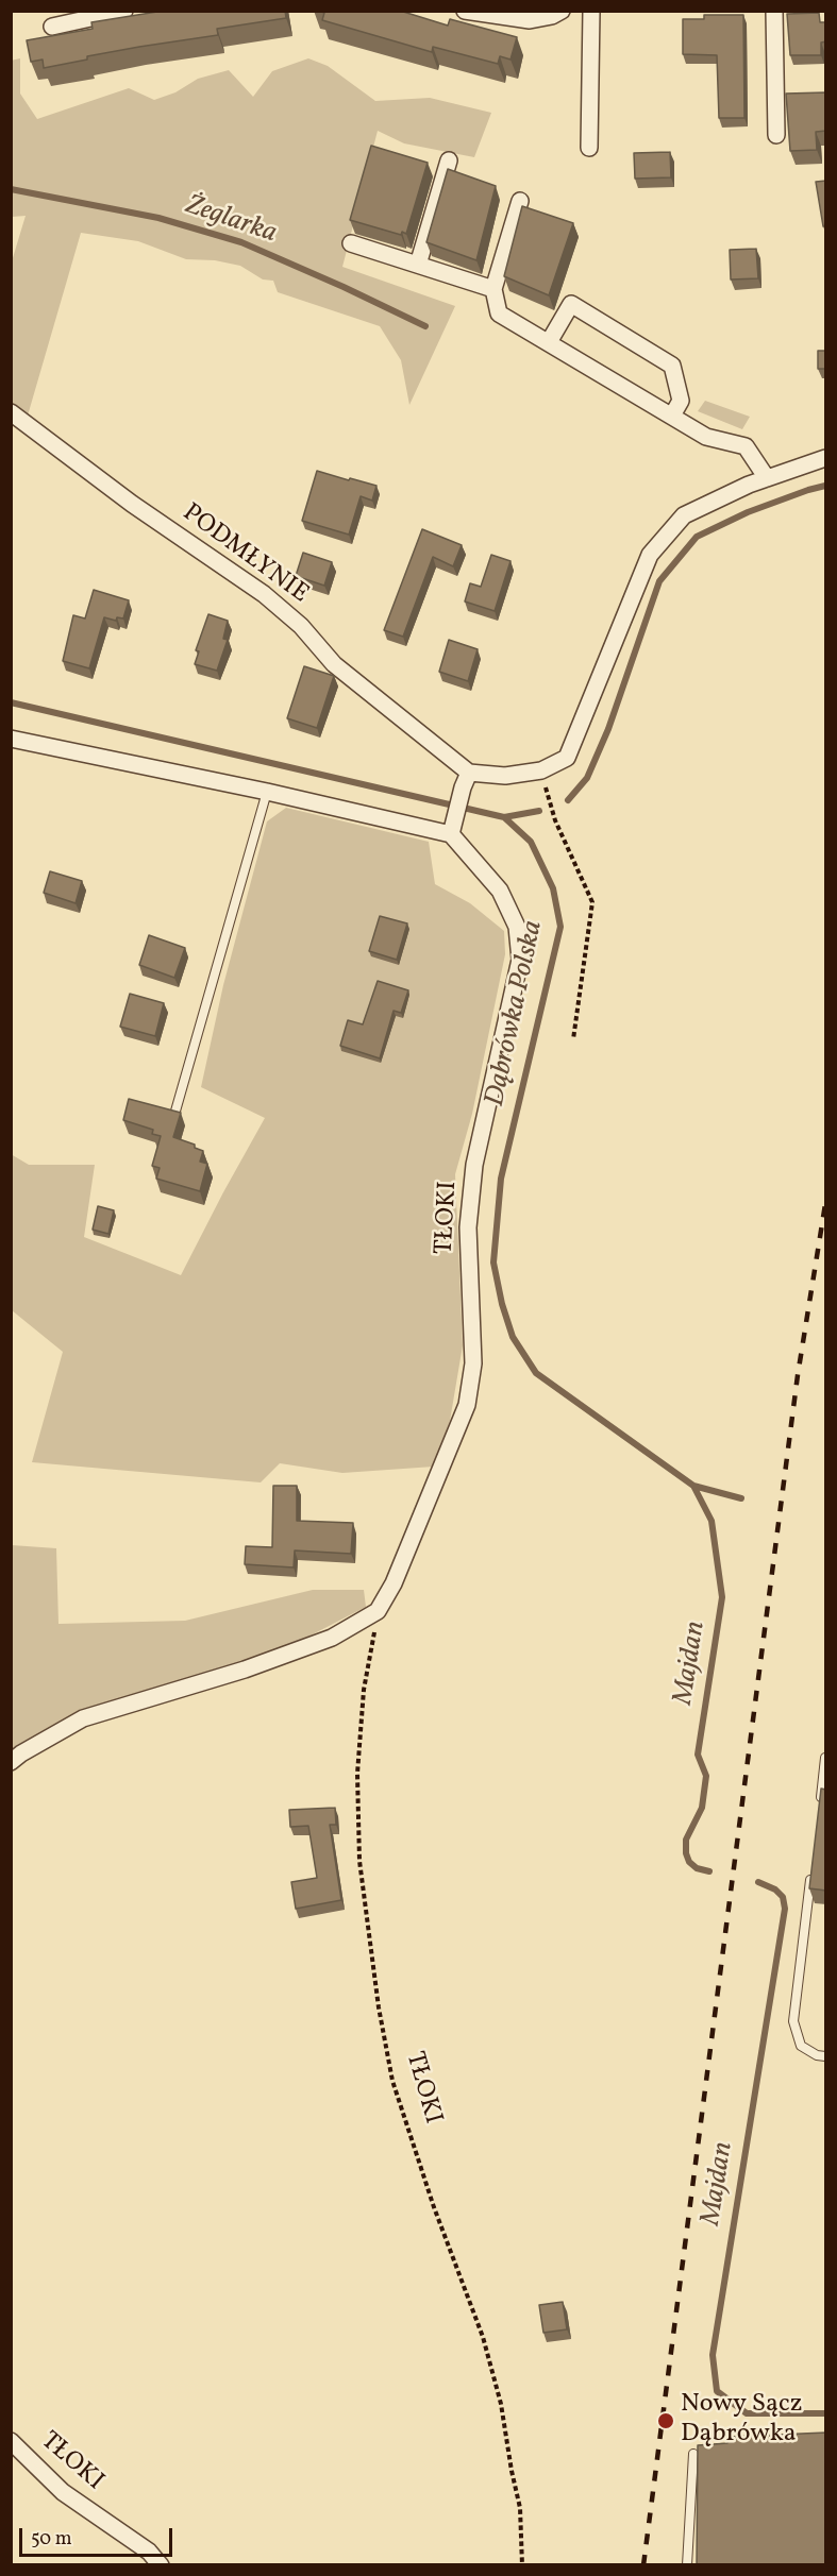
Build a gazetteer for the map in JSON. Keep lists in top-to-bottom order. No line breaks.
{"streets":{"street":["PODMŁYNIE","TŁOKI"]},"water":["Żeglarka","Dąbrówka Polska","Majdan"],"places":["Nowy Sącz Dąbrówka"],"scale_bar":"50 m"}
